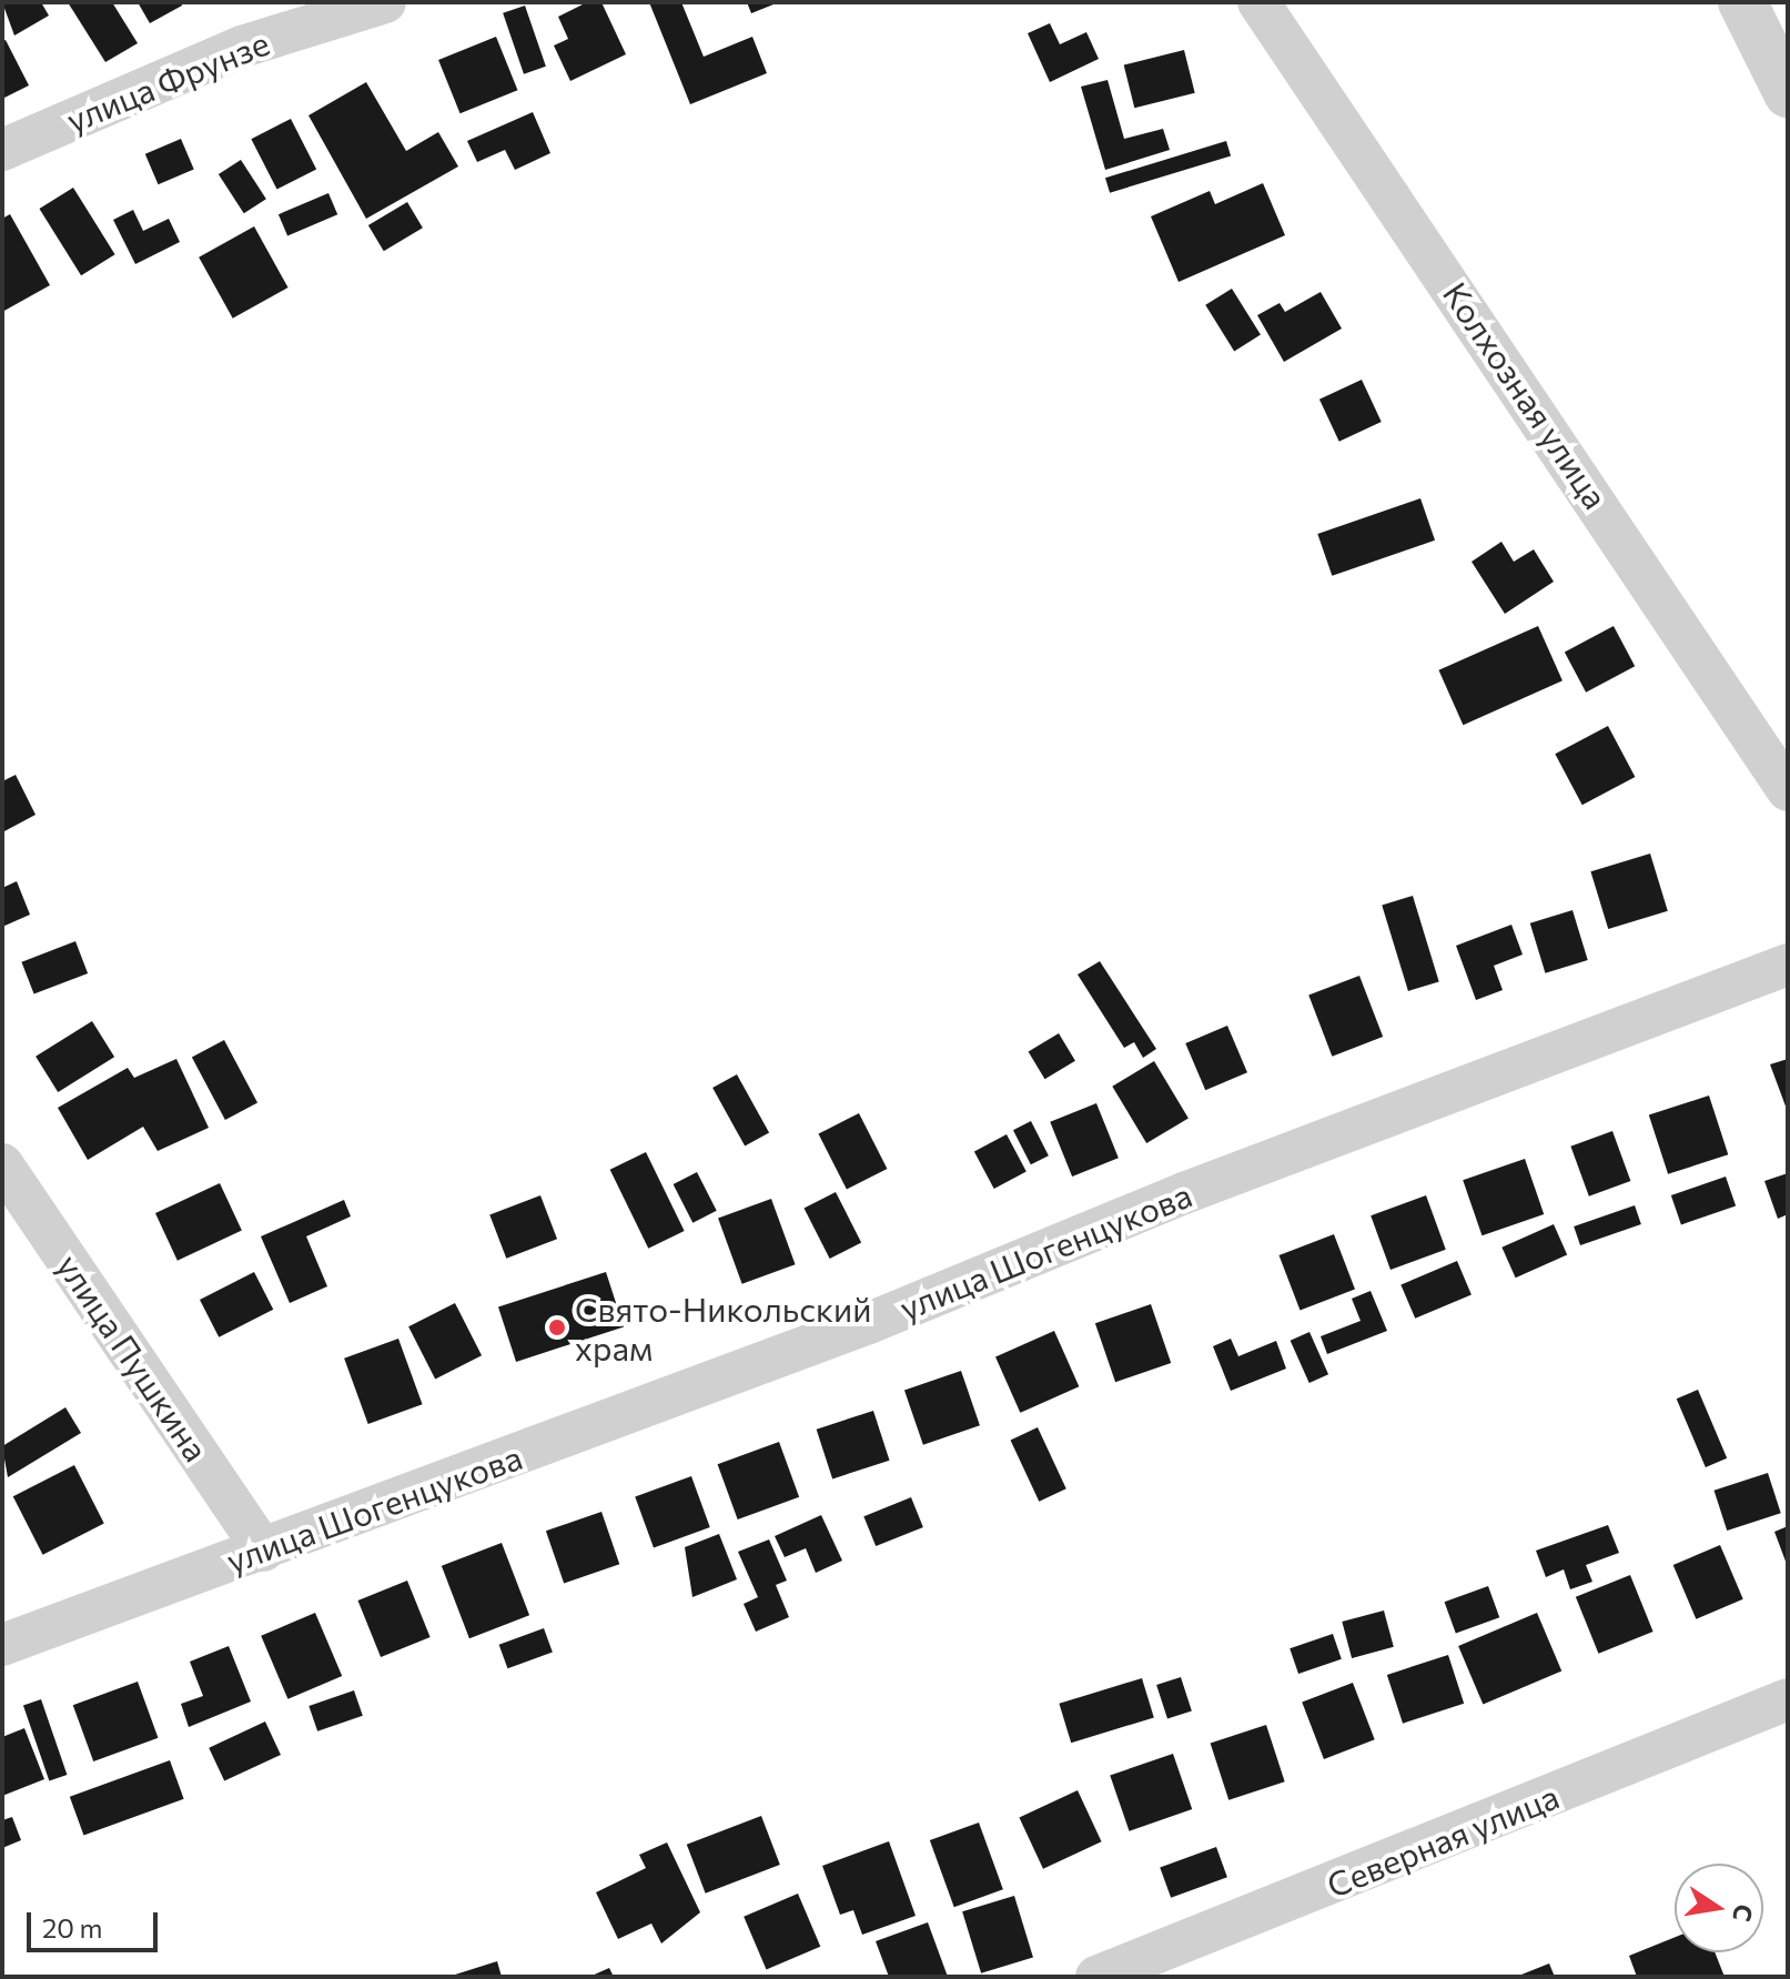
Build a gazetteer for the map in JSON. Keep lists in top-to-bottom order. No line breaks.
{"streets":{"street":["улица Фрунзе","Колхозная улица","улица Шогенцукова","улица Пушкина","Северная улица"]},"crossings":[["улица Шогенцукова","улица Пушкина"]],"places":["Свято-Никольский храм"],"scale_bar":"20 m","north":"right"}
